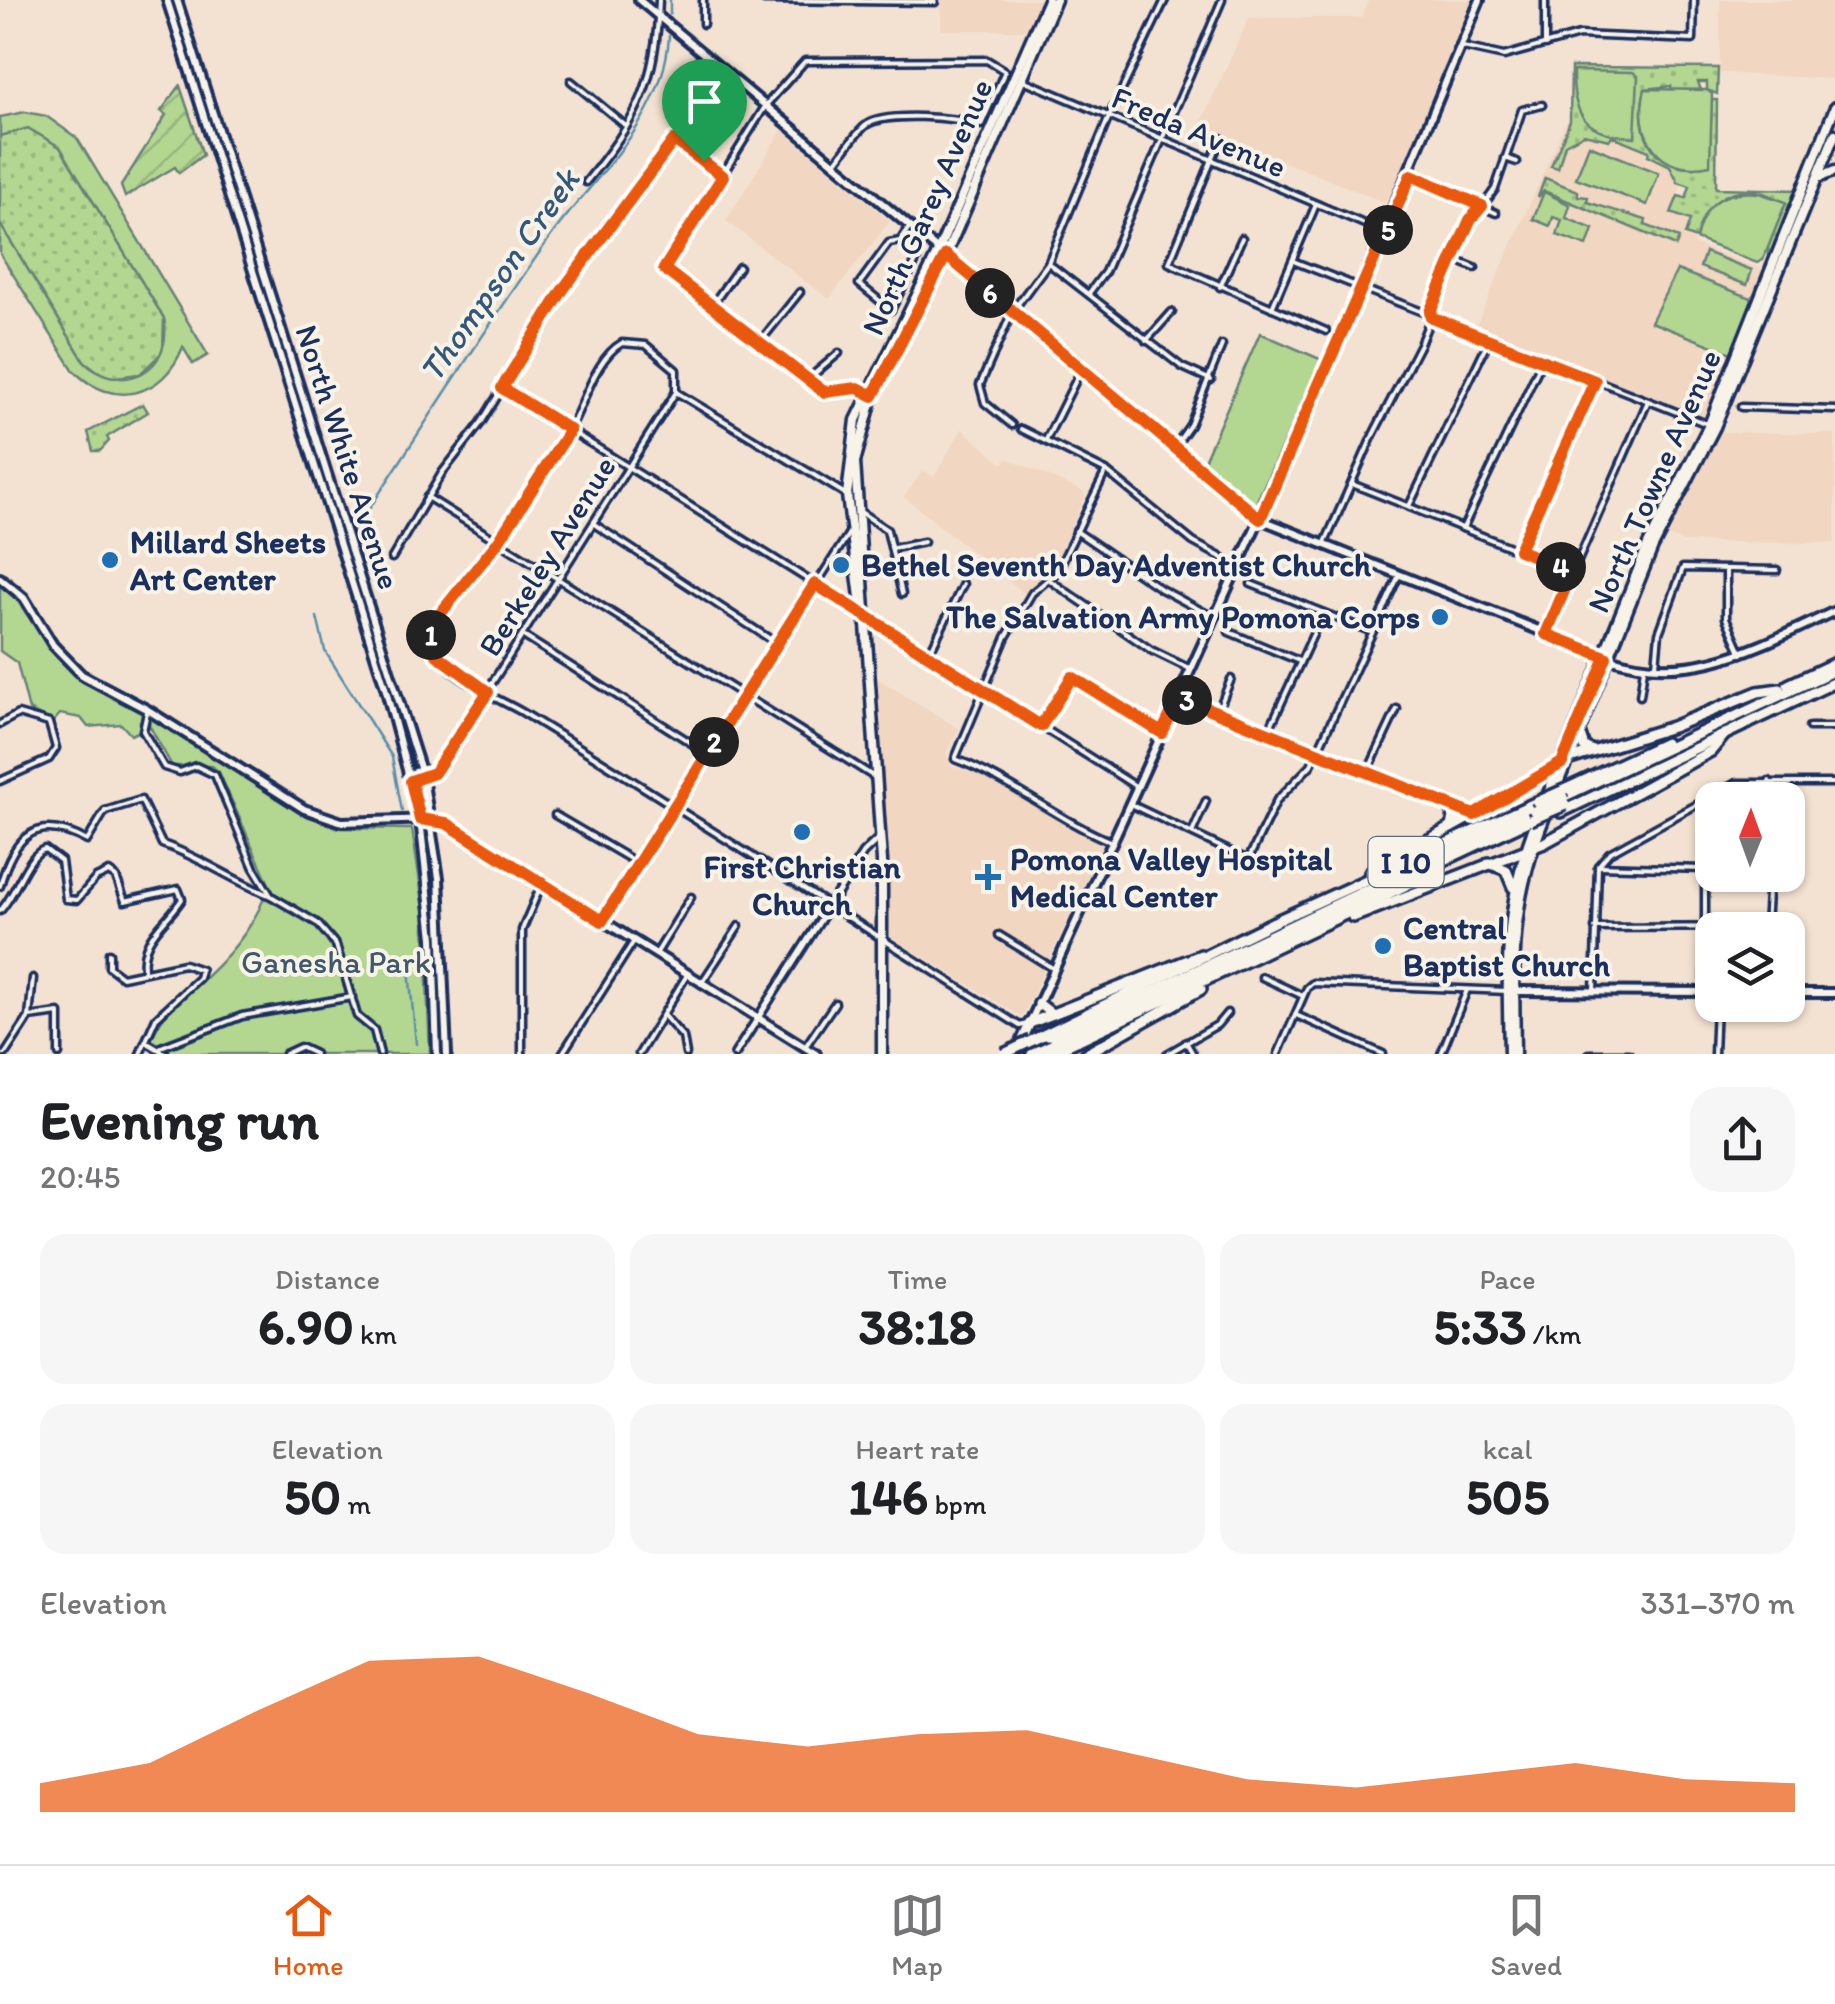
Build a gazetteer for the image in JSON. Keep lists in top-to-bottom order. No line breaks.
{"streets":{"highway":["I 10"],"main road":["North Garey Avenue","North White Avenue","North Towne Avenue"],"street":["Freda Avenue","Berkeley Avenue"]},"crossings":[["Freda Avenue","North Garey Avenue"],["North White Avenue","Berkeley Avenue"],["North Towne Avenue","I 10"]],"water":["Thompson Creek"],"parks":["Ganesha Park"],"places":{"other":["Millard Sheets Art Center","Bethel Seventh Day Adventist Church","The Salvation Army Pomona Corps","First Christian Church","Central Baptist Church"],"health":["Pomona Valley Hospital Medical Center"]},"north":"top","page":{"pins":["5","6","4","1","3","2"],"heading":["Evening run","20:45"],"stats":[["Distance","6.90 km"],["Time","38:18"],["Pace","5:33 /km"],["Elevation","50 m"],["Heart rate","146 bpm"],["kcal","505"]],"chart":["Elevation","331–370 m"],"tabs":["Home","Map","Saved"]}}
